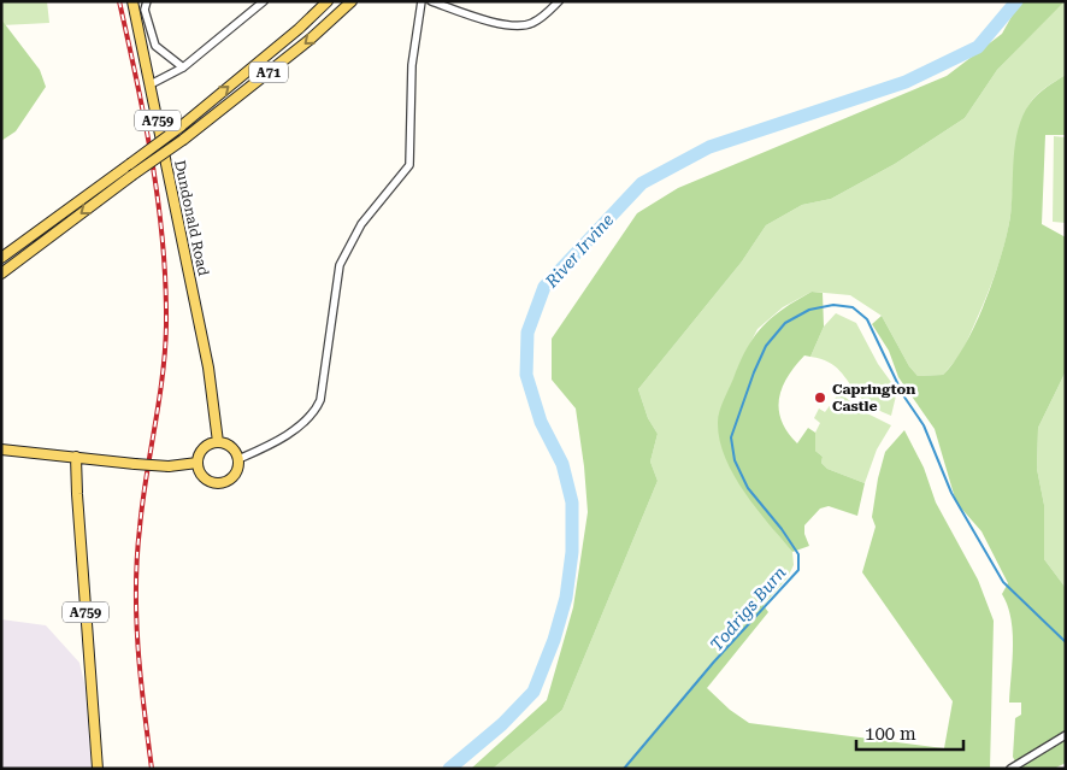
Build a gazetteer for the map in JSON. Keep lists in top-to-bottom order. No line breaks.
{"streets":{"main road":["A71","A759","Dundonald Road"]},"water":["River Irvine","Todrigs Burn"],"places":["Caprington Castle"],"scale_bar":"100 m"}
